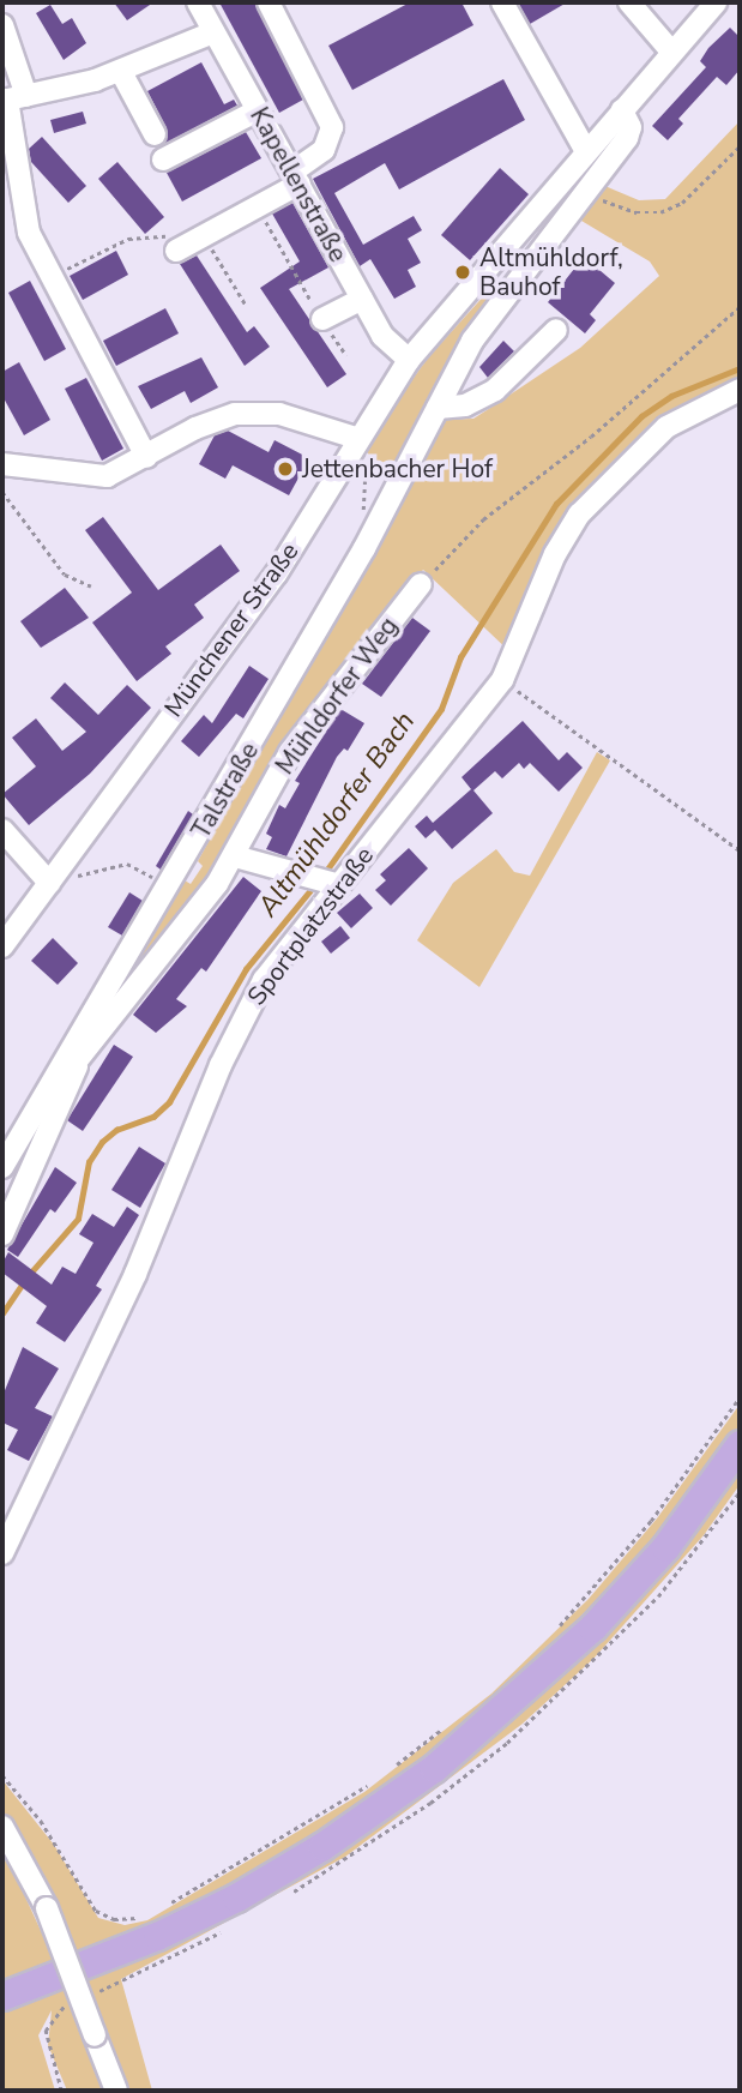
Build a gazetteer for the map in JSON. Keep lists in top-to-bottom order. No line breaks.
{"streets":{"street":["Kapellenstraße","Münchener Straße","Mühldorfer Weg","Talstraße","Sportplatzstraße"]},"crossings":[["Kapellenstraße","Münchener Straße"],["Münchener Straße","Talstraße"],["Mühldorfer Weg","Talstraße"]],"water":["Altmühldorfer Bach"],"places":["Altmühldorf, Bauhof","Jettenbacher Hof"]}
